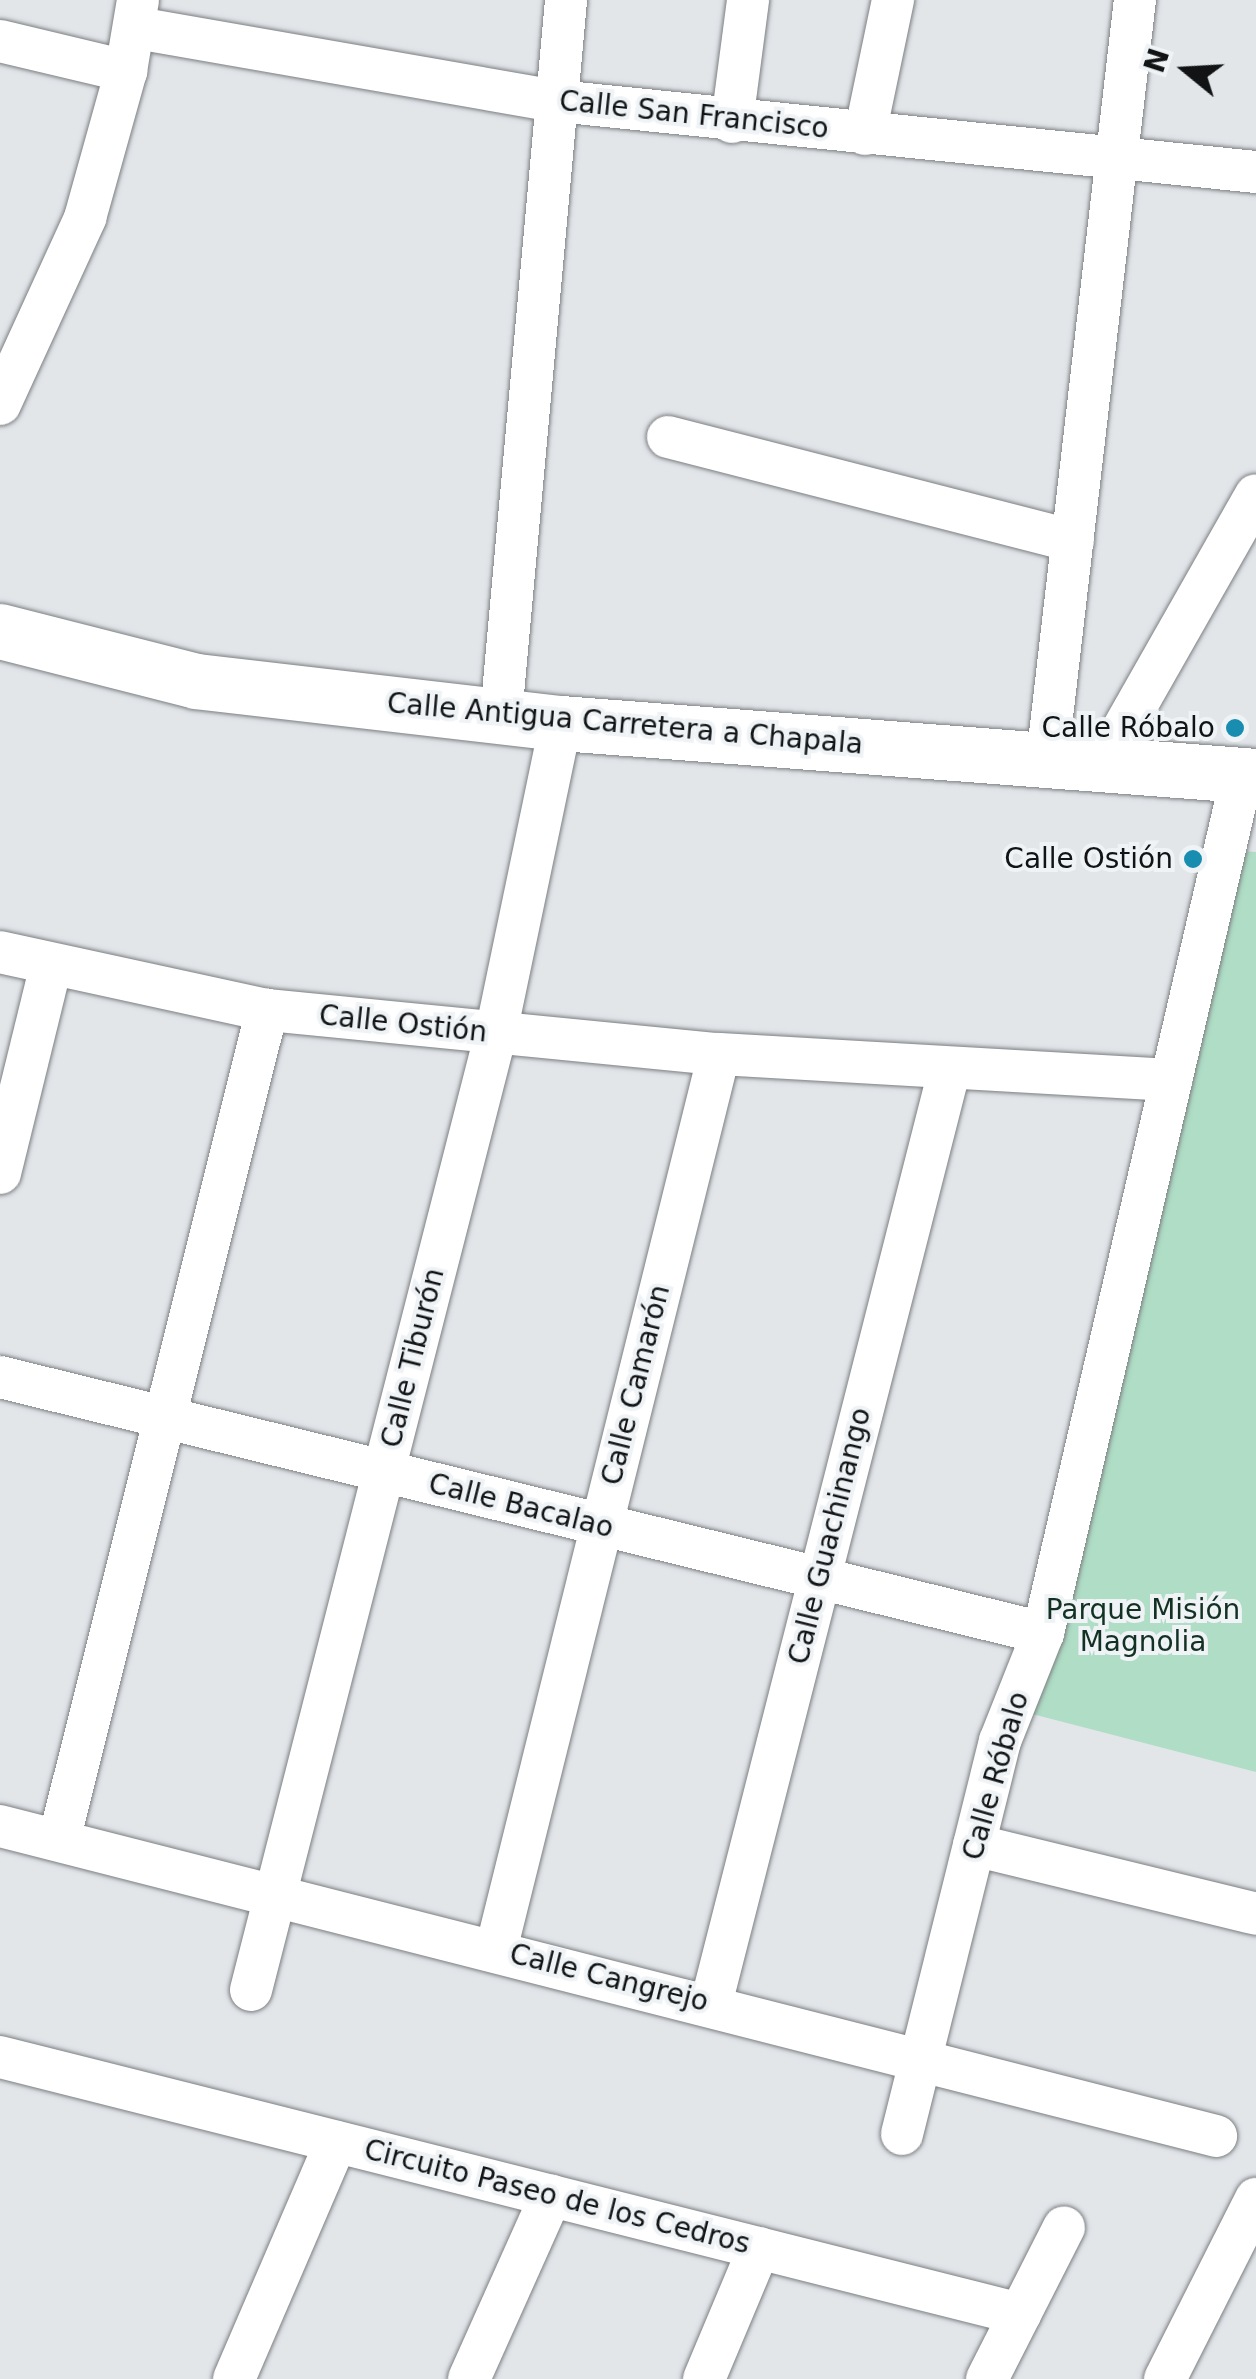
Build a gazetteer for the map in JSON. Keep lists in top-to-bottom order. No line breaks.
{"streets":{"main road":["Calle Antigua Carretera a Chapala"],"street":["Calle San Francisco","Calle Ostión","Calle Tiburón","Calle Camarón","Calle Bacalao","Calle Guachinango","Calle Róbalo","Calle Cangrejo","Circuito Paseo de los Cedros"]},"crossings":[["Calle Antigua Carretera a Chapala","Calle Tiburón"],["Calle Antigua Carretera a Chapala","Calle Róbalo"],["Calle Ostión","Calle Tiburón"],["Calle Ostión","Calle Camarón"],["Calle Ostión","Calle Guachinango"],["Calle Ostión","Calle Róbalo"],["Calle Tiburón","Calle Bacalao"],["Calle Tiburón","Calle Cangrejo"],["Calle Camarón","Calle Bacalao"],["Calle Camarón","Calle Cangrejo"],["Calle Bacalao","Calle Guachinango"],["Calle Bacalao","Calle Róbalo"],["Calle Guachinango","Calle Cangrejo"],["Calle Róbalo","Calle Cangrejo"]],"parks":["Parque Misión Magnolia"],"places":["Calle Róbalo","Calle Ostión"],"north":"left"}
